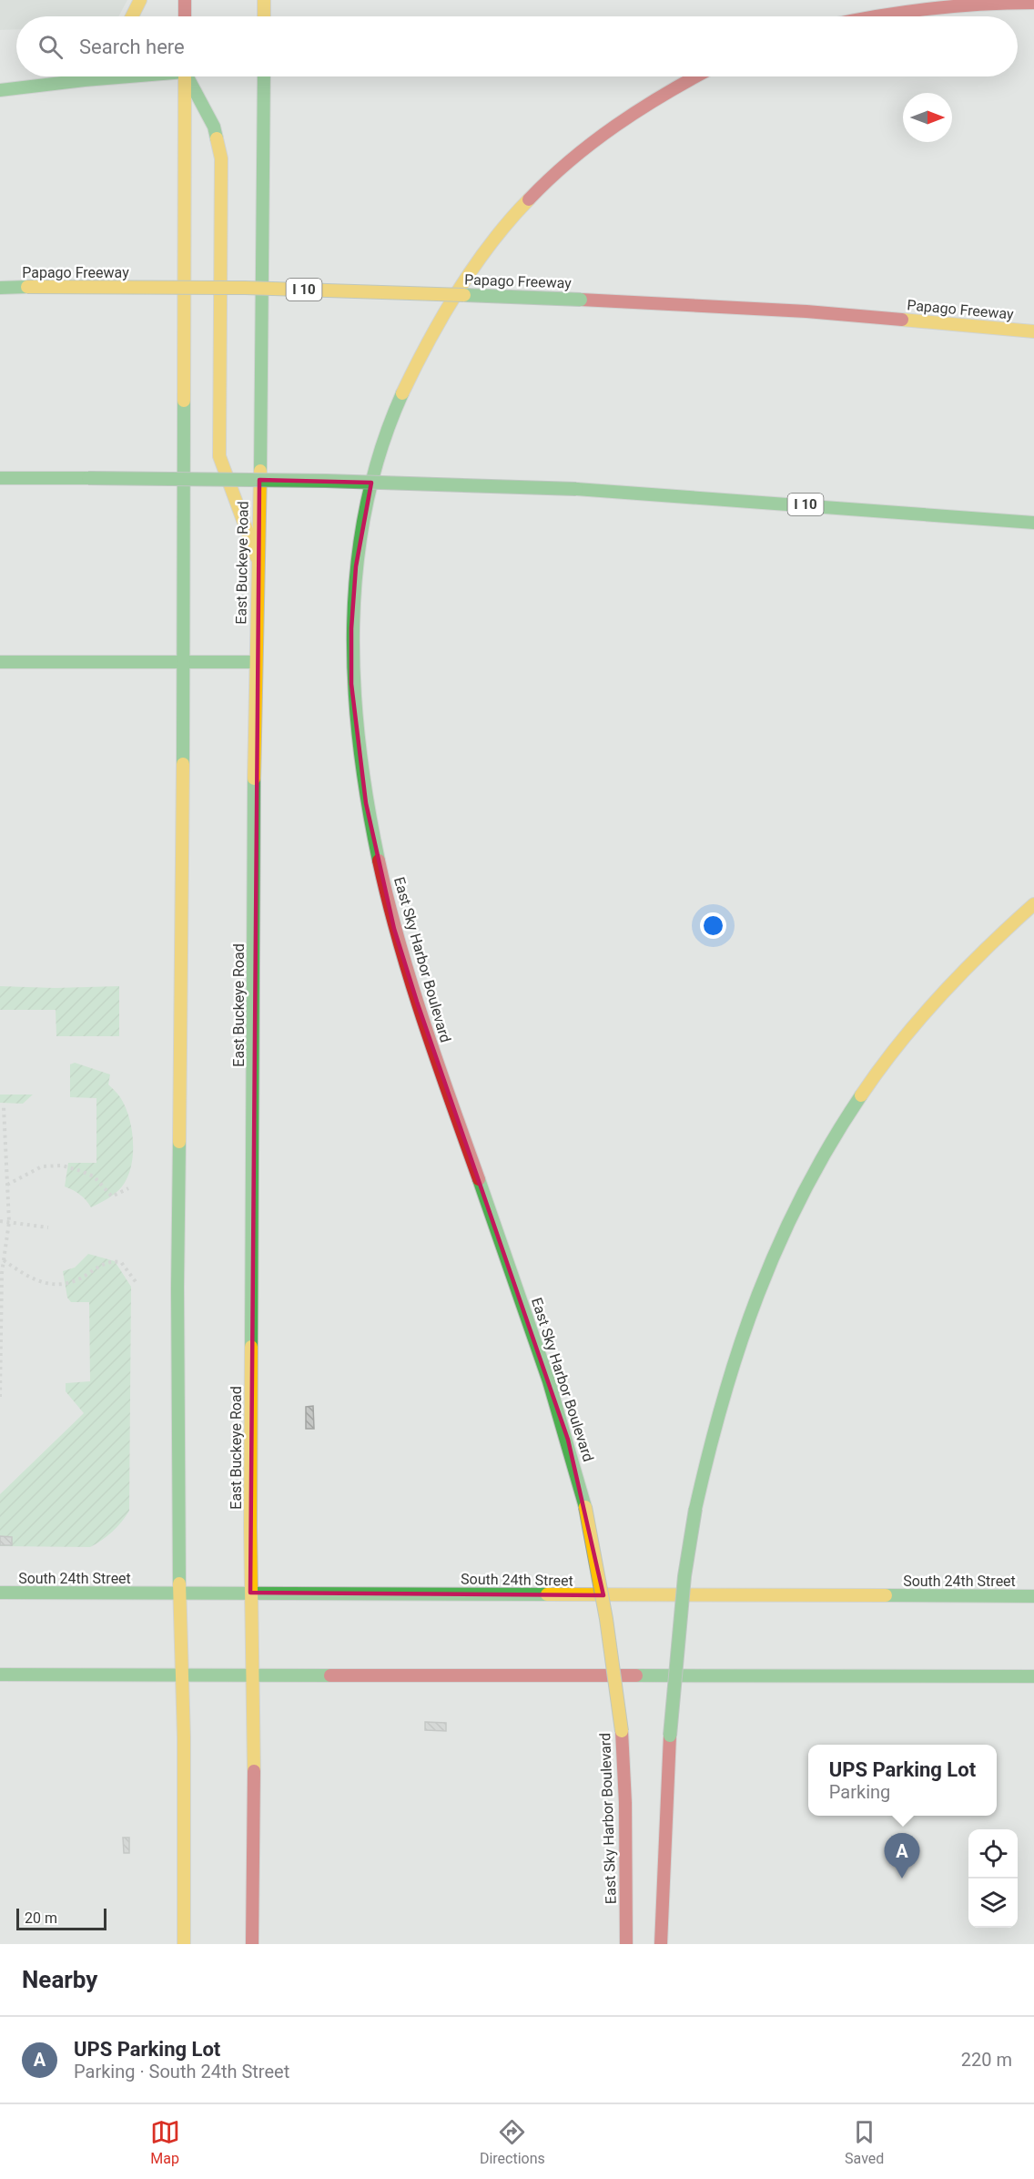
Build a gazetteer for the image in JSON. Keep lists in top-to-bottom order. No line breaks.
{"streets":{"main road":["Papago Freeway","I 10","East Buckeye Road","East Sky Harbor Boulevard","South 24th Street"]},"crossings":[["East Buckeye Road","South 24th Street"]],"scale_bar":"20 m","north":"right","page":{"search":"Search here","popup":["UPS Parking Lot","Parking"],"pins":"A","scale":"20 m","heading":"Nearby","list":[{"mark":"A","name":"UPS Parking Lot","note":"Parking · South 24th Street","value":"220 m"}],"nav":["Map","Directions","Saved"]}}
